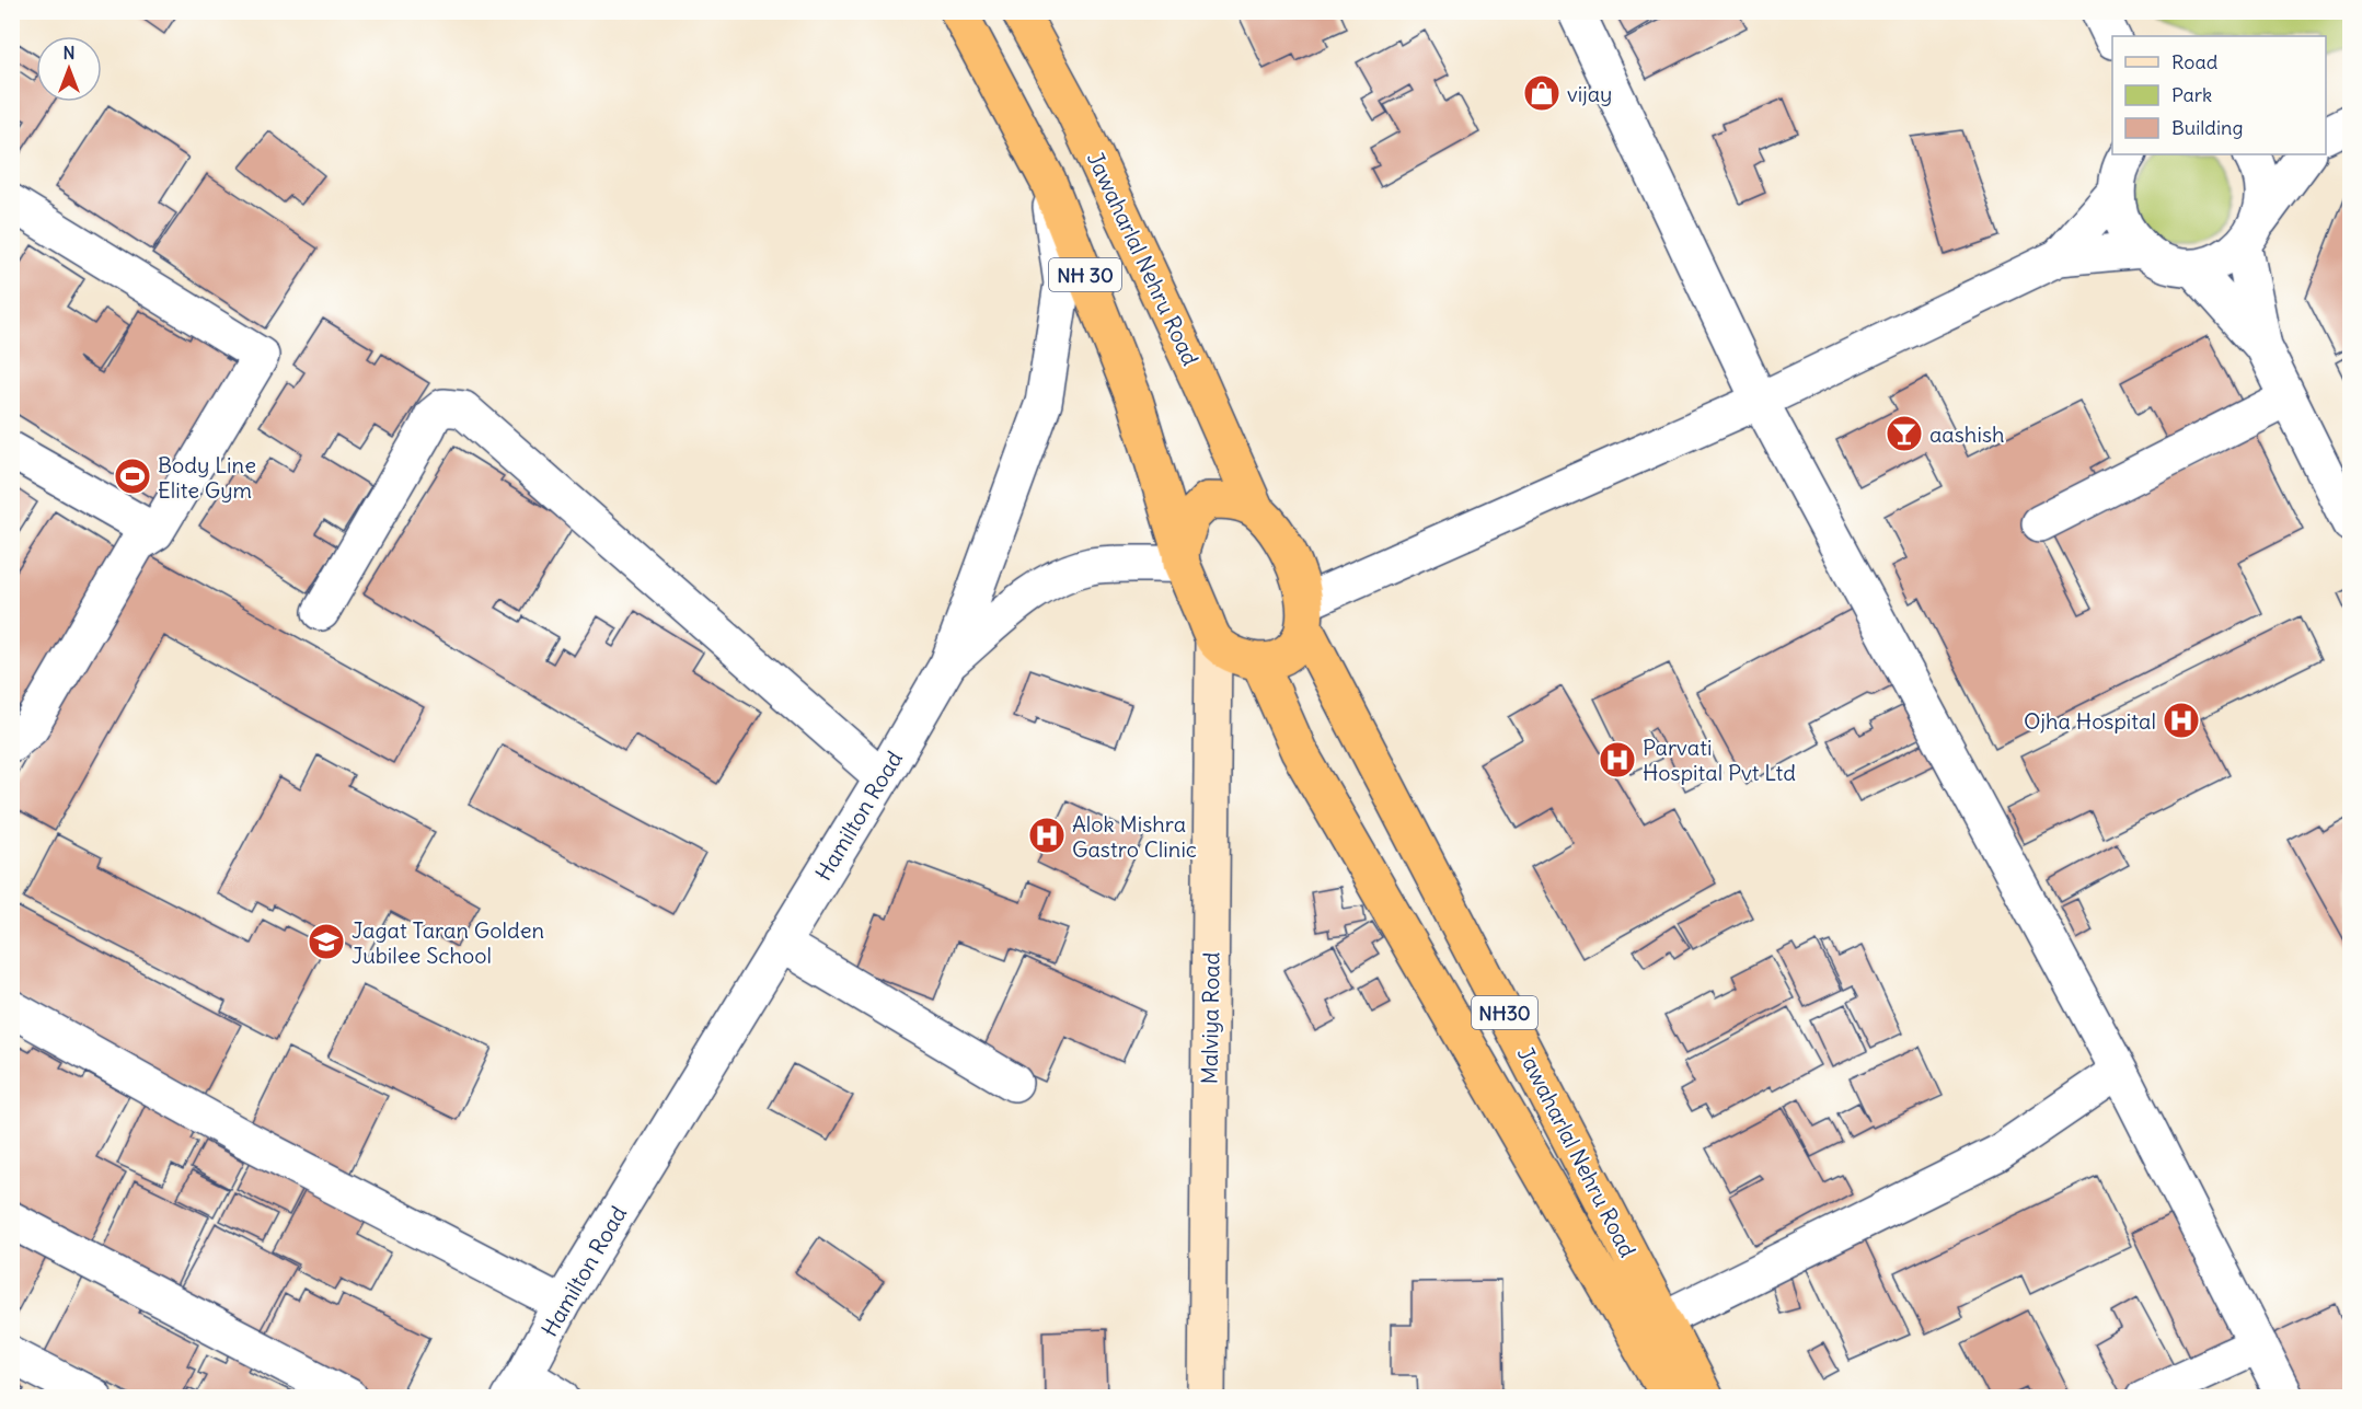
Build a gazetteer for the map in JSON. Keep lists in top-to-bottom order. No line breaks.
{"streets":{"highway":["Jawaharlal Nehru Road","NH 30","NH30"],"street":["Hamilton Road","Malviya Road"]},"crossings":[["Jawaharlal Nehru Road","NH 30"],["Jawaharlal Nehru Road","Malviya Road"],["NH 30","Hamilton Road"],["NH 30","Malviya Road"]],"places":{"shop":["vijay"],"bar":["aashish"],"sports":["Body Line Elite Gym"],"hospital":["Ojha Hospital","Parvati Hospital Pvt Ltd","Alok Mishra Gastro Clinic"],"school or university":["Jagat Taran Golden Jubilee School"]},"legend":["Road","Park","Building"],"north":"top"}
